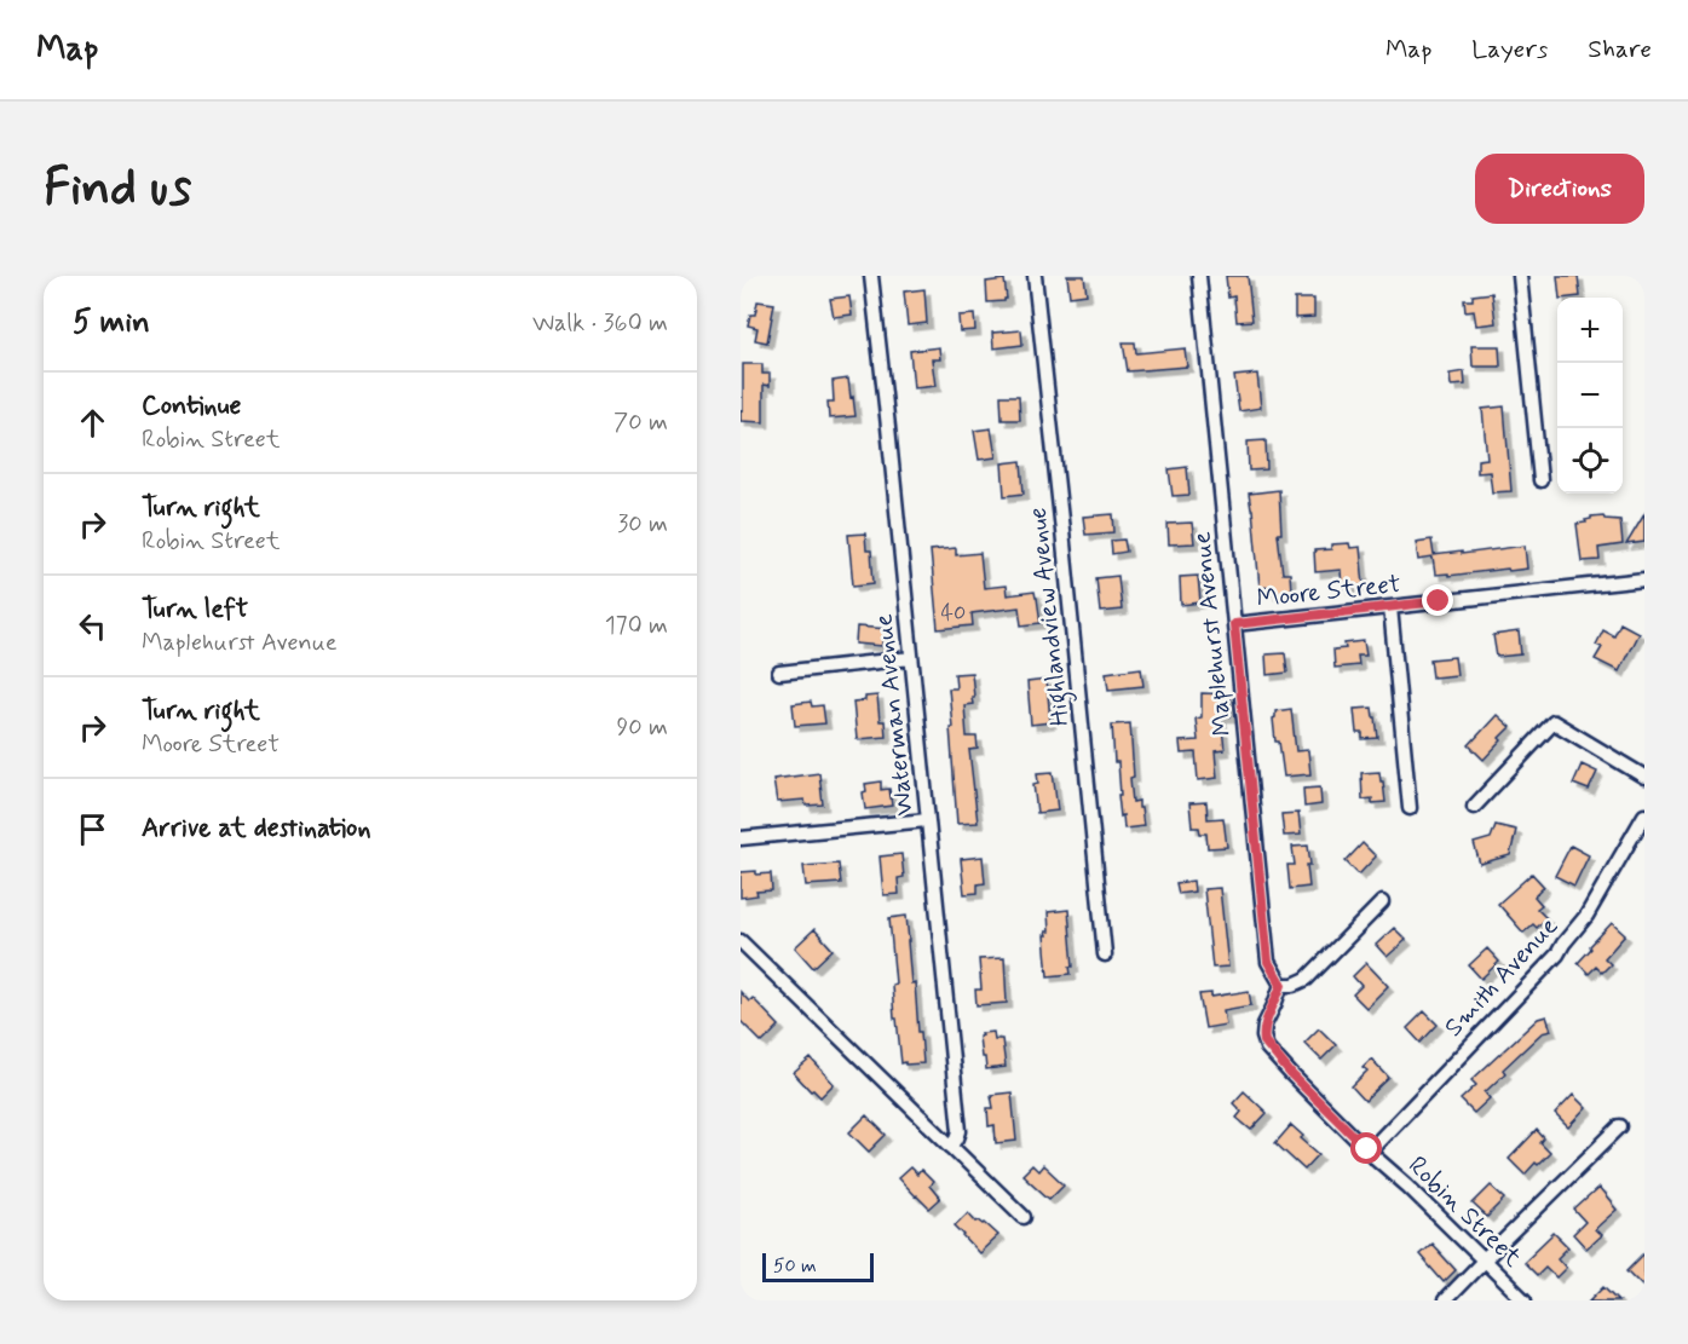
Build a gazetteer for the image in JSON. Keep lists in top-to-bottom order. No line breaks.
{"streets":{"street":["Moore Street","Highlandview Avenue","Maplehurst Avenue","Waterman Avenue","Smith Avenue","Robin Street"]},"crossings":[["Moore Street","Maplehurst Avenue"],["Maplehurst Avenue","Robin Street"],["Smith Avenue","Robin Street"]],"house_numbers":["40"],"scale_bar":"50 m","page":{"header":"Map","nav":["Map","Layers","Share"],"buttons":"Directions","title":"Find us","heading":["5 min","Walk · 360 m"],"map_buttons":["+","−"],"list":[["Continue","Robin Street","70 m"],["Turn right","Robin Street","30 m"],["Turn left","Maplehurst Avenue","170 m"],["Turn right","Moore Street","90 m"],"Arrive at destination"],"scale":"50 m"}}
